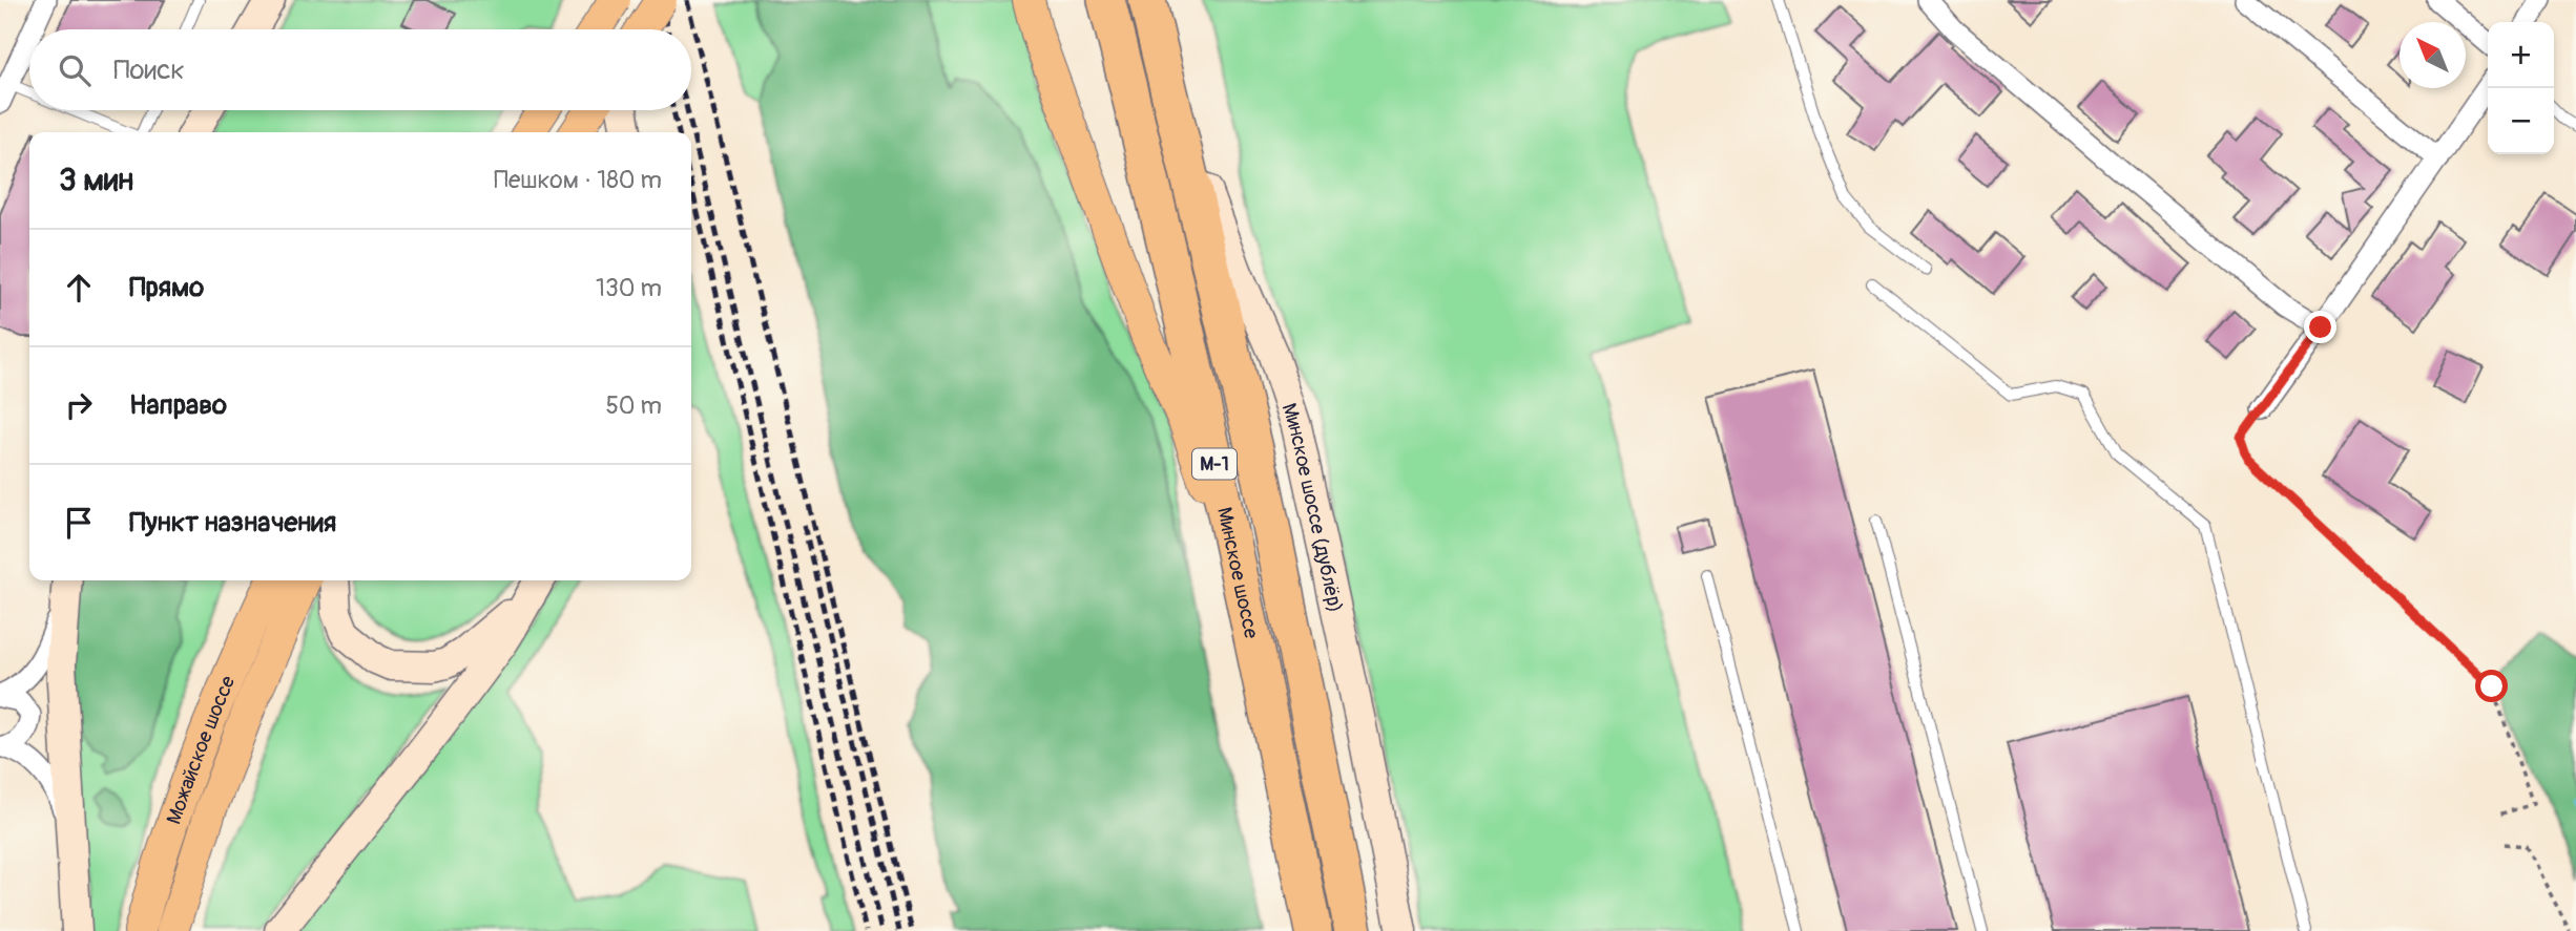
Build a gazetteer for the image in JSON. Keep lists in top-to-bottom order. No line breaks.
{"streets":{"highway":["М-1","Минское шоссе"],"main road":["Можайское шоссе"],"street":["Минское шоссе (дублёр)"]},"crossings":[["Минское шоссе (дублёр)","Минское шоссе"]],"north":"top left","page":{"map_buttons":["+","−"],"search":"Поиск","heading":["3 мин","Пешком · 180 m"],"list":[["Прямо","130 m"],["Направо","50 m"],"Пункт назначения"]}}
